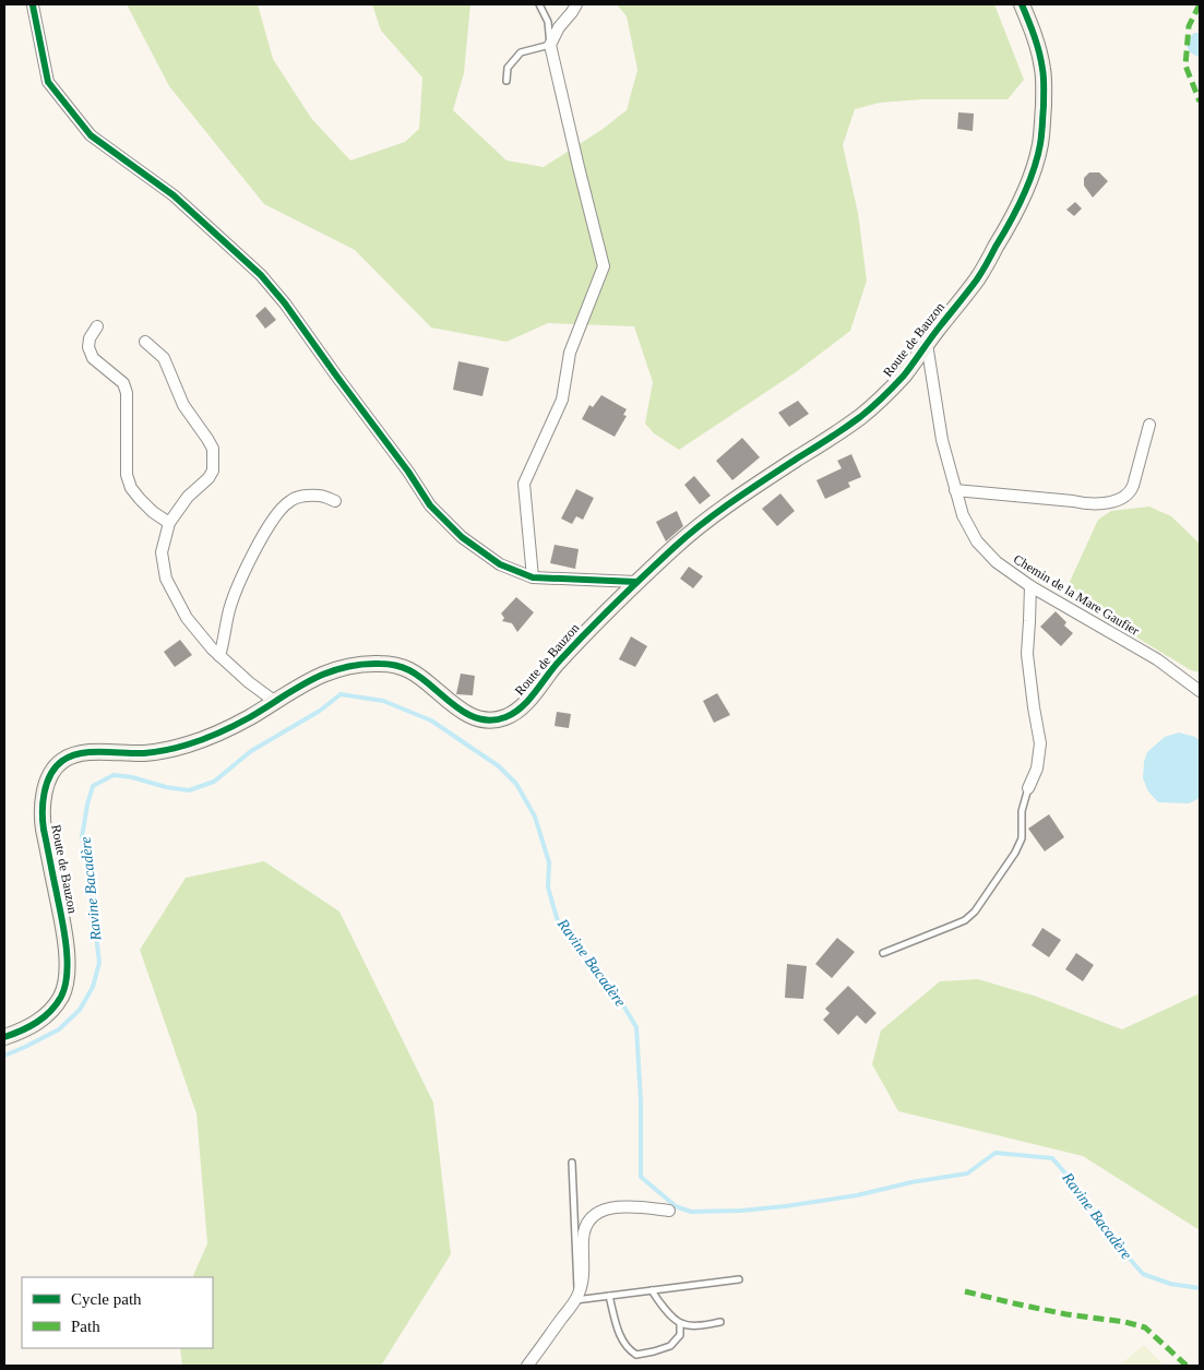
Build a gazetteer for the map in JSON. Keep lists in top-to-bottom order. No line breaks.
{"streets":{"street":["Route de Bauzon","Chemin de la Mare Gaufier"]},"crossings":[["Route de Bauzon","Chemin de la Mare Gaufier"]],"water":["Ravine Bacadère"],"legend":["Cycle path","Path"]}
